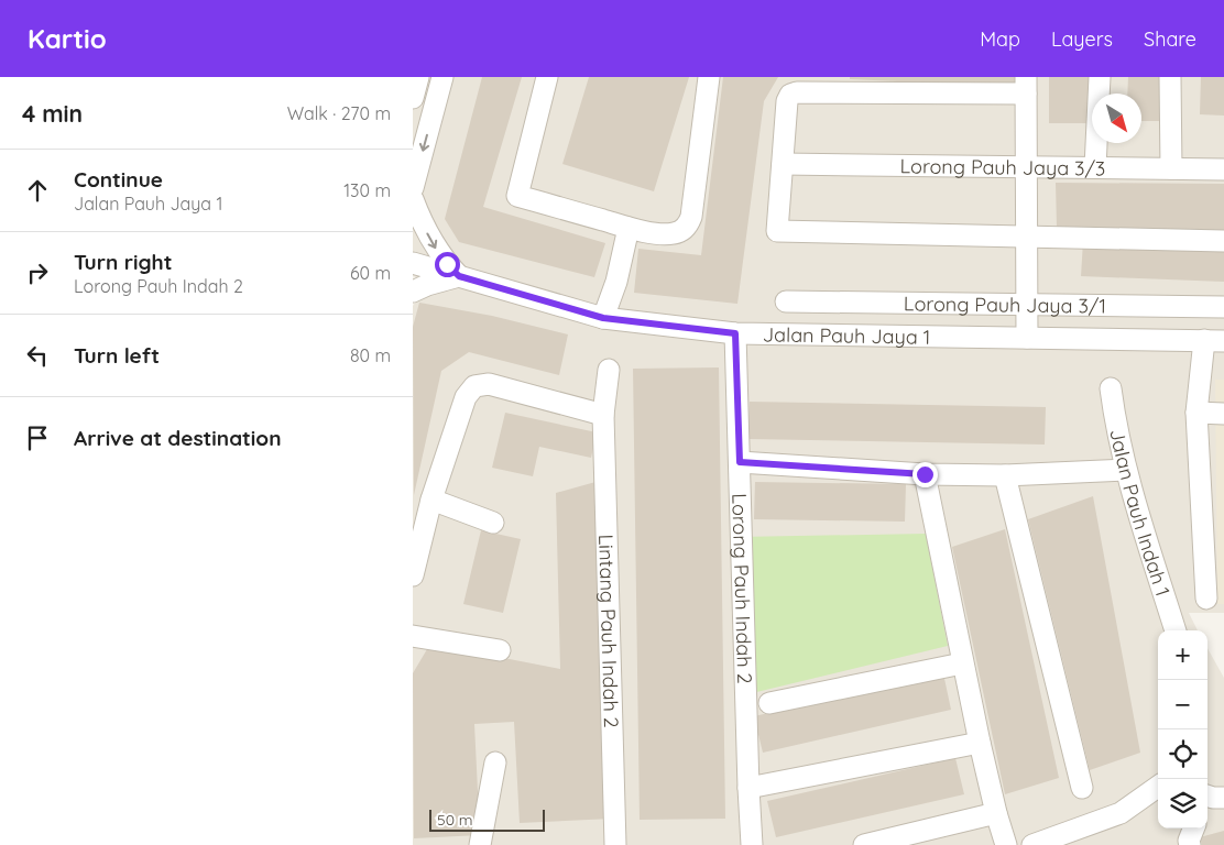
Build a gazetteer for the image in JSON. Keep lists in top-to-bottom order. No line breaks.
{"streets":{"street":["Lorong Pauh Jaya 3/3","Lorong Pauh Jaya 3/1","Jalan Pauh Jaya 1","Jalan Pauh Indah 1","Lorong Pauh Indah 2","Lintang Pauh Indah 2"]},"crossings":[["Jalan Pauh Jaya 1","Lorong Pauh Indah 2"]],"scale_bar":"50 m","north":"bottom right","page":{"header":"Kartio","nav":["Map","Layers","Share"],"heading":["4 min","Walk · 270 m"],"list":[["Continue","Jalan Pauh Jaya 1","130 m"],["Turn right","Lorong Pauh Indah 2","60 m"],["Turn left","80 m"],"Arrive at destination"],"map_buttons":["+","−"],"scale":"50 m"}}
